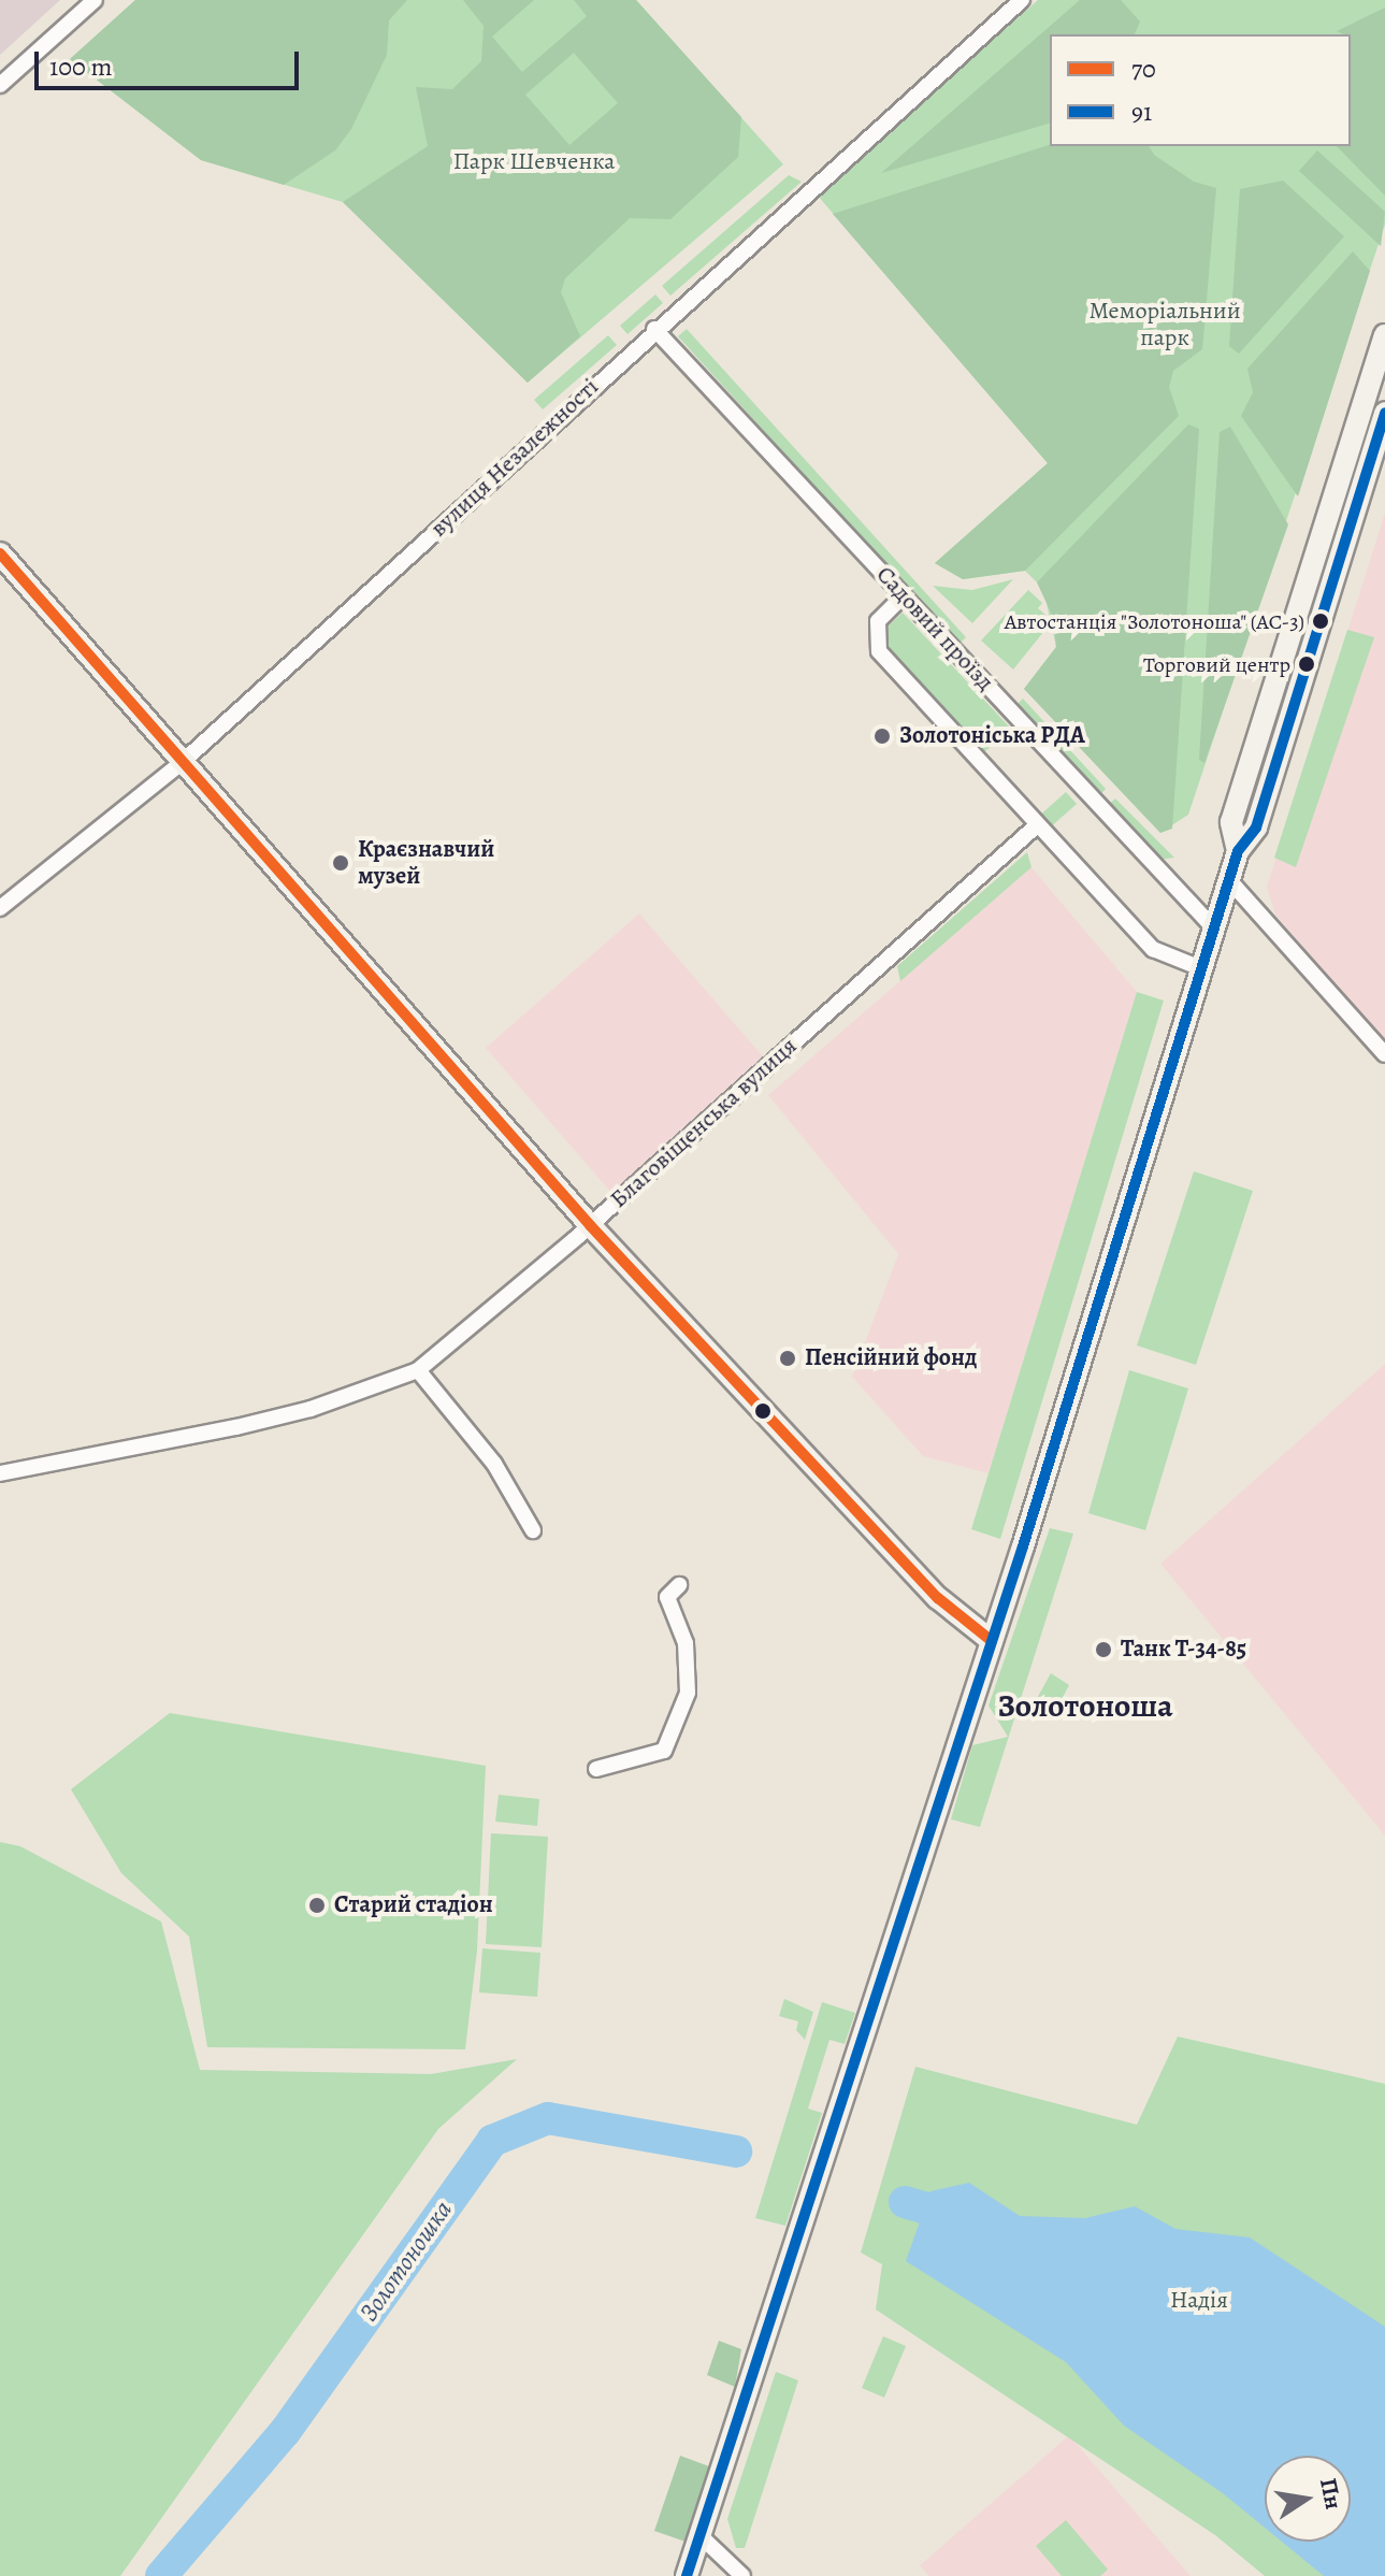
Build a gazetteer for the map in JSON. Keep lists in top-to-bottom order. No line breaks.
{"streets":{"street":["вулиця Незалежності","Садовий проїзд","Благовіщенська вулиця"]},"crossings":[["вулиця Незалежності","Садовий проїзд"]],"districts":["Золотоноша"],"water":["Золотоношка"],"parks":["Парк Шевченка","Меморіальний парк","Надія"],"places":["Автостанція \"Золотоноша\" (АС-3)","Торговий центр","Золотоніська РДА","Краєзнавчий музей","Пенсійний фонд","Танк Т-34-85","Старий стадіон"],"lines":["transit line 91","transit line 70"],"legend":["70","91"],"scale_bar":"100 m","north":"right"}
